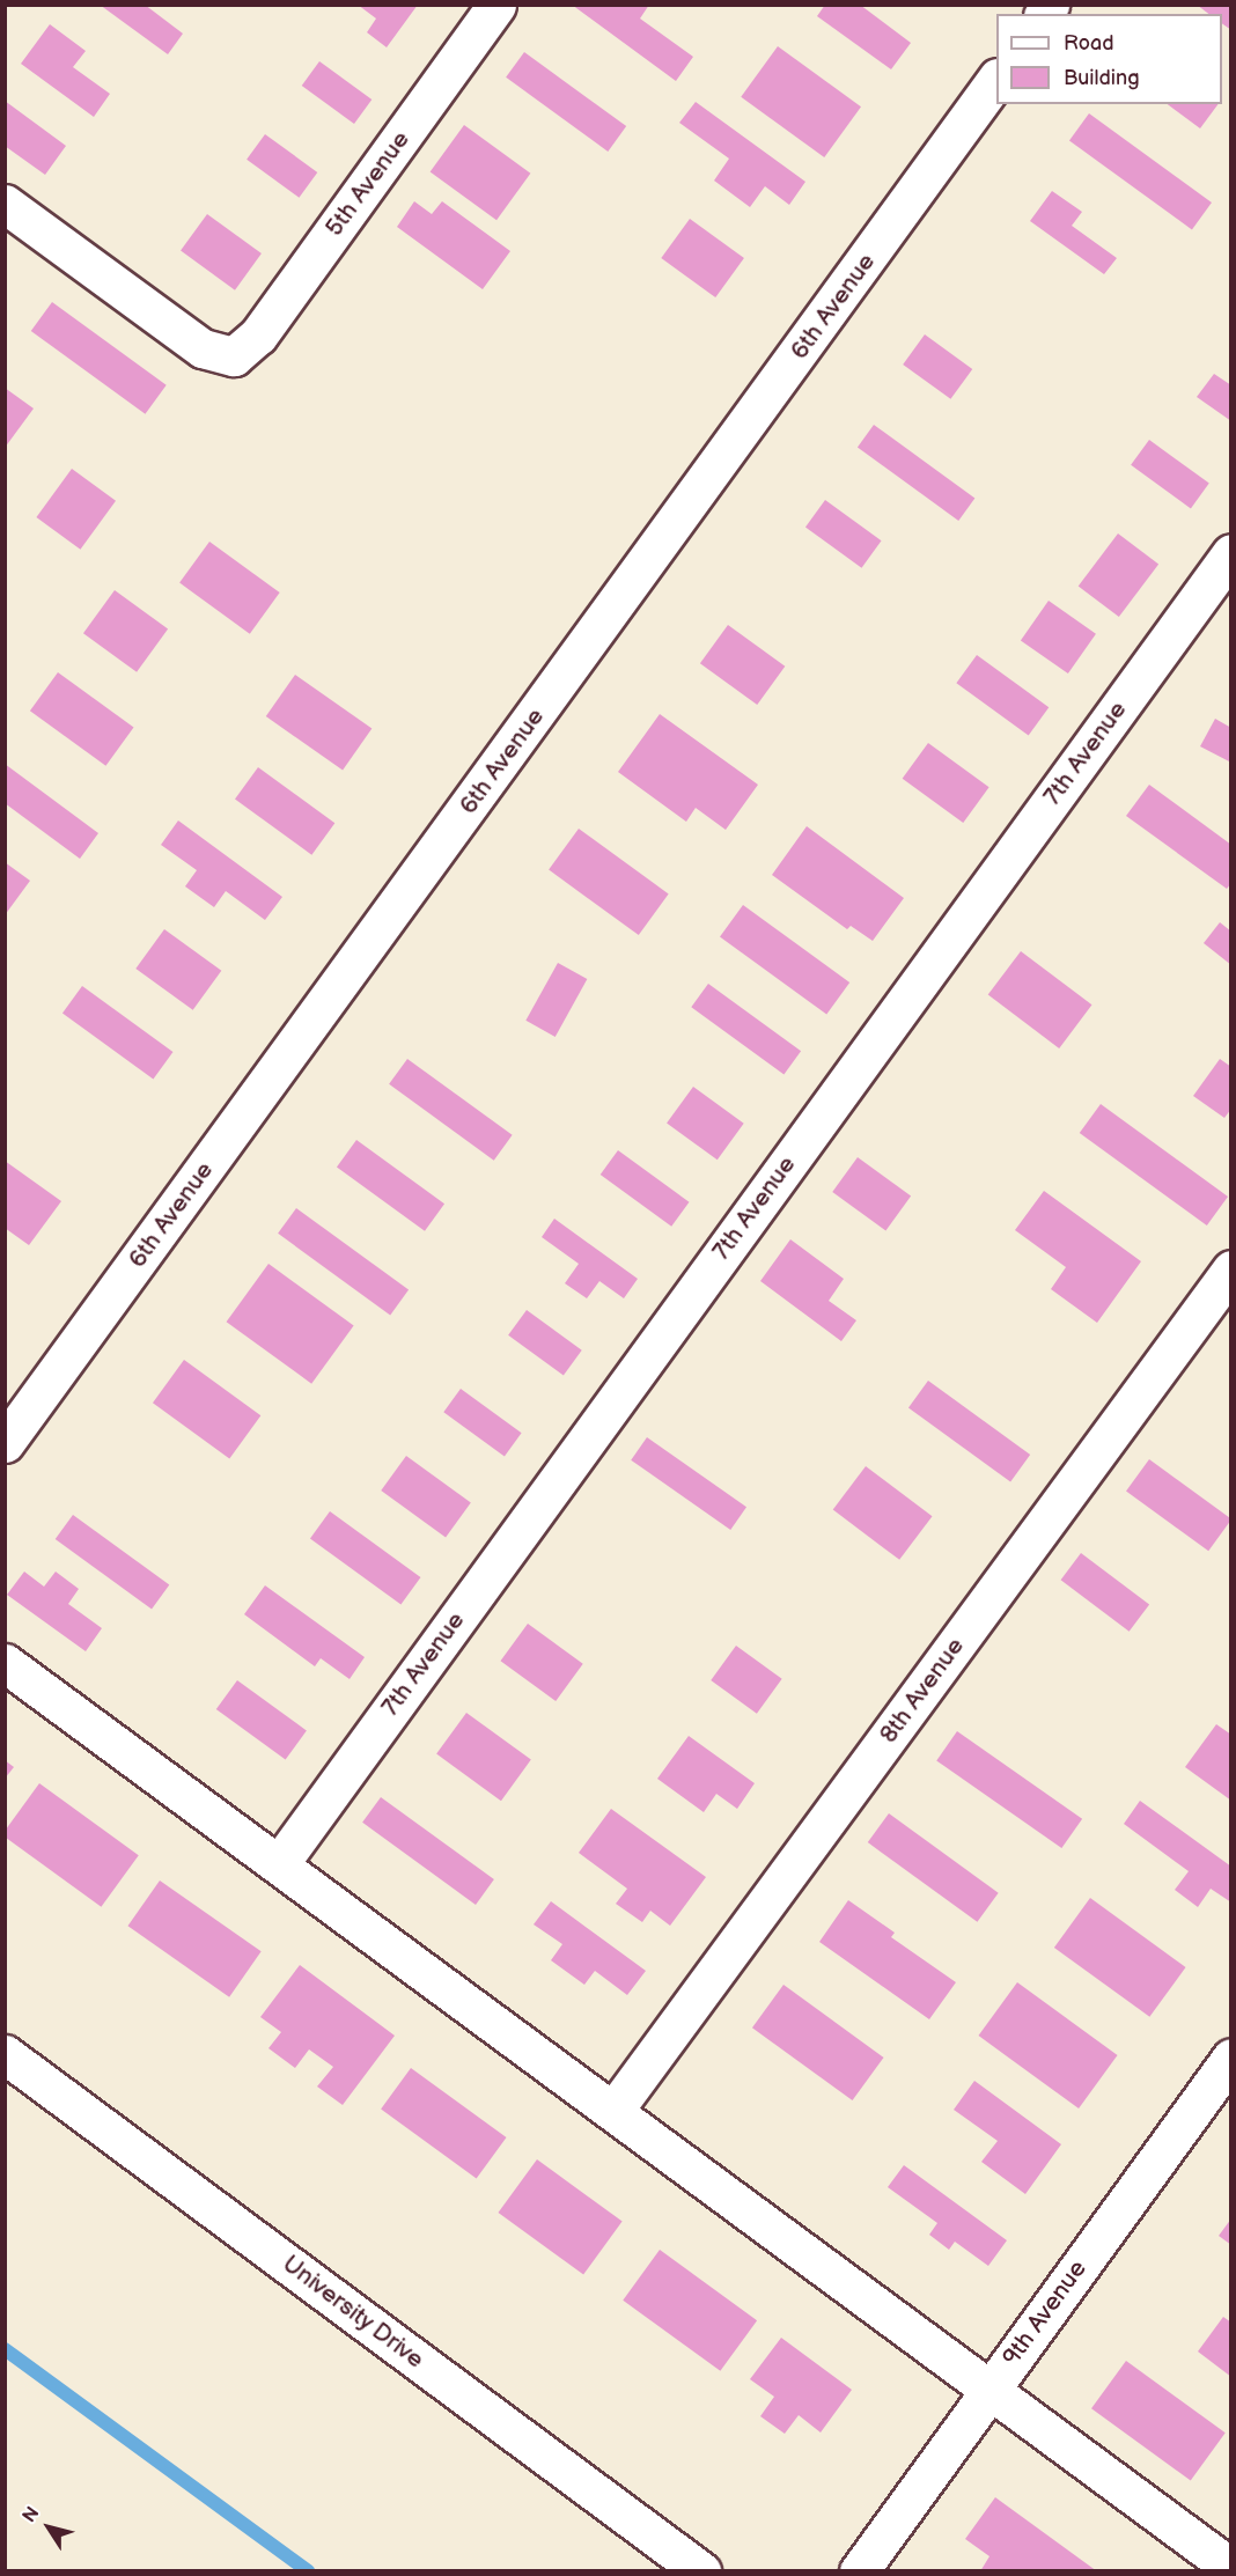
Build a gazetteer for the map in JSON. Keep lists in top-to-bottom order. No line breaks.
{"streets":{"street":["5th Avenue","6th Avenue","7th Avenue","8th Avenue","University Drive","9th Avenue"]},"legend":["Road","Building"],"north":"top left"}
